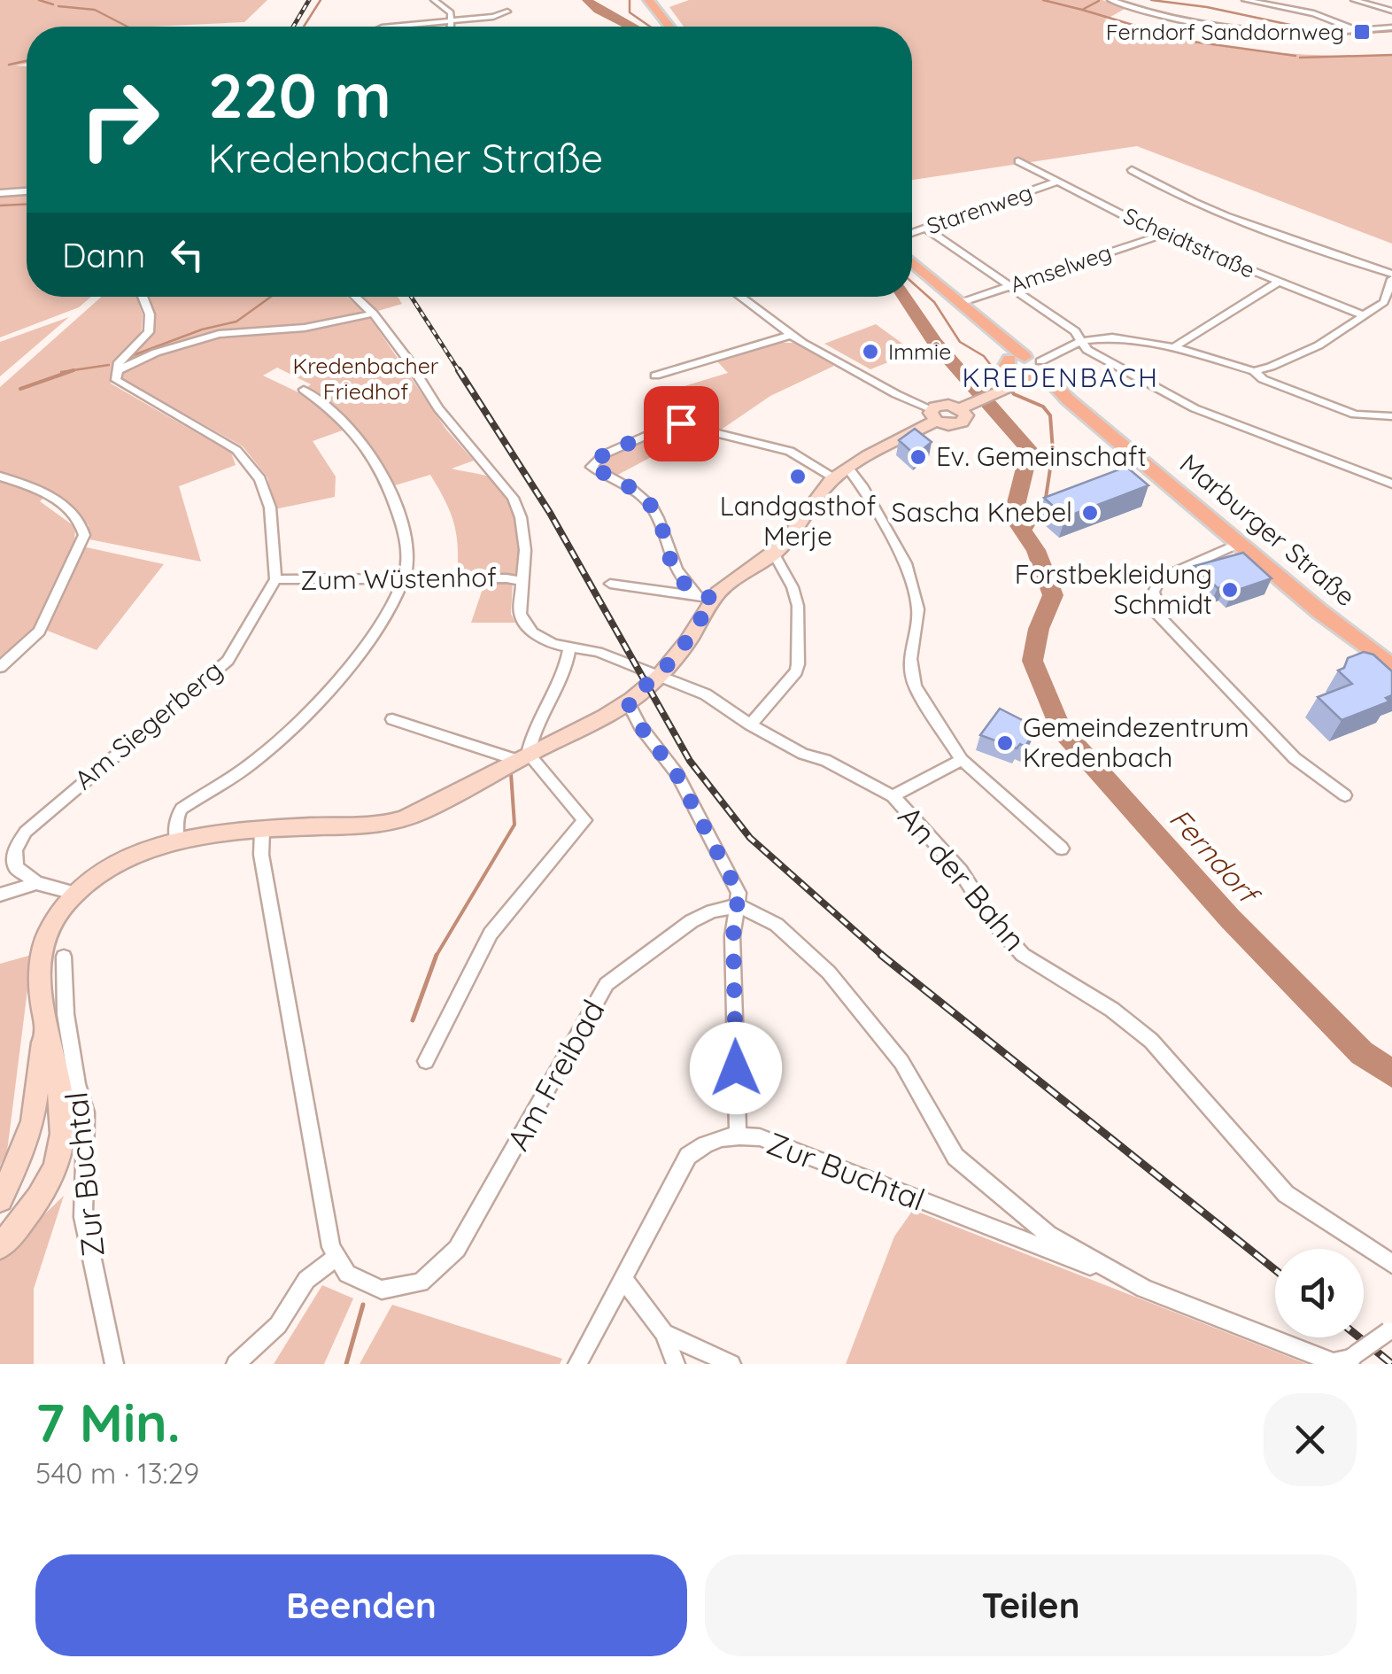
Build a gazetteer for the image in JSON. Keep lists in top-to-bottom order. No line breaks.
{"streets":{"main road":["Marburger Straße"],"street":["Starenweg","Scheidtstraße","Amselweg","Zum Wüstenhof","Am Siegerberg","An der Bahn","Am Freibad","Zur Buchtal"]},"crossings":[["Starenweg","Scheidtstraße"],["Scheidtstraße","Amselweg"],["Zum Wüstenhof","Am Siegerberg"],["Zum Wüstenhof","An der Bahn"]],"districts":["KREDENBACH"],"water":["Ferndorf"],"parks":["Kredenbacher Friedhof"],"places":{"transit":["Ferndorf Sanddornweg"],"other":["Immie","Ev. Gemeinschaft","Landgasthof Merje","Sascha Knebel","Forstbekleidung Schmidt","Gemeindezentrum Kredenbach"]},"page":{"turn":["220 m","Kredenbacher Straße"],"then":"Dann","heading":["7 Min.","540 m · 13:29"],"buttons":["Beenden","Teilen"]}}
